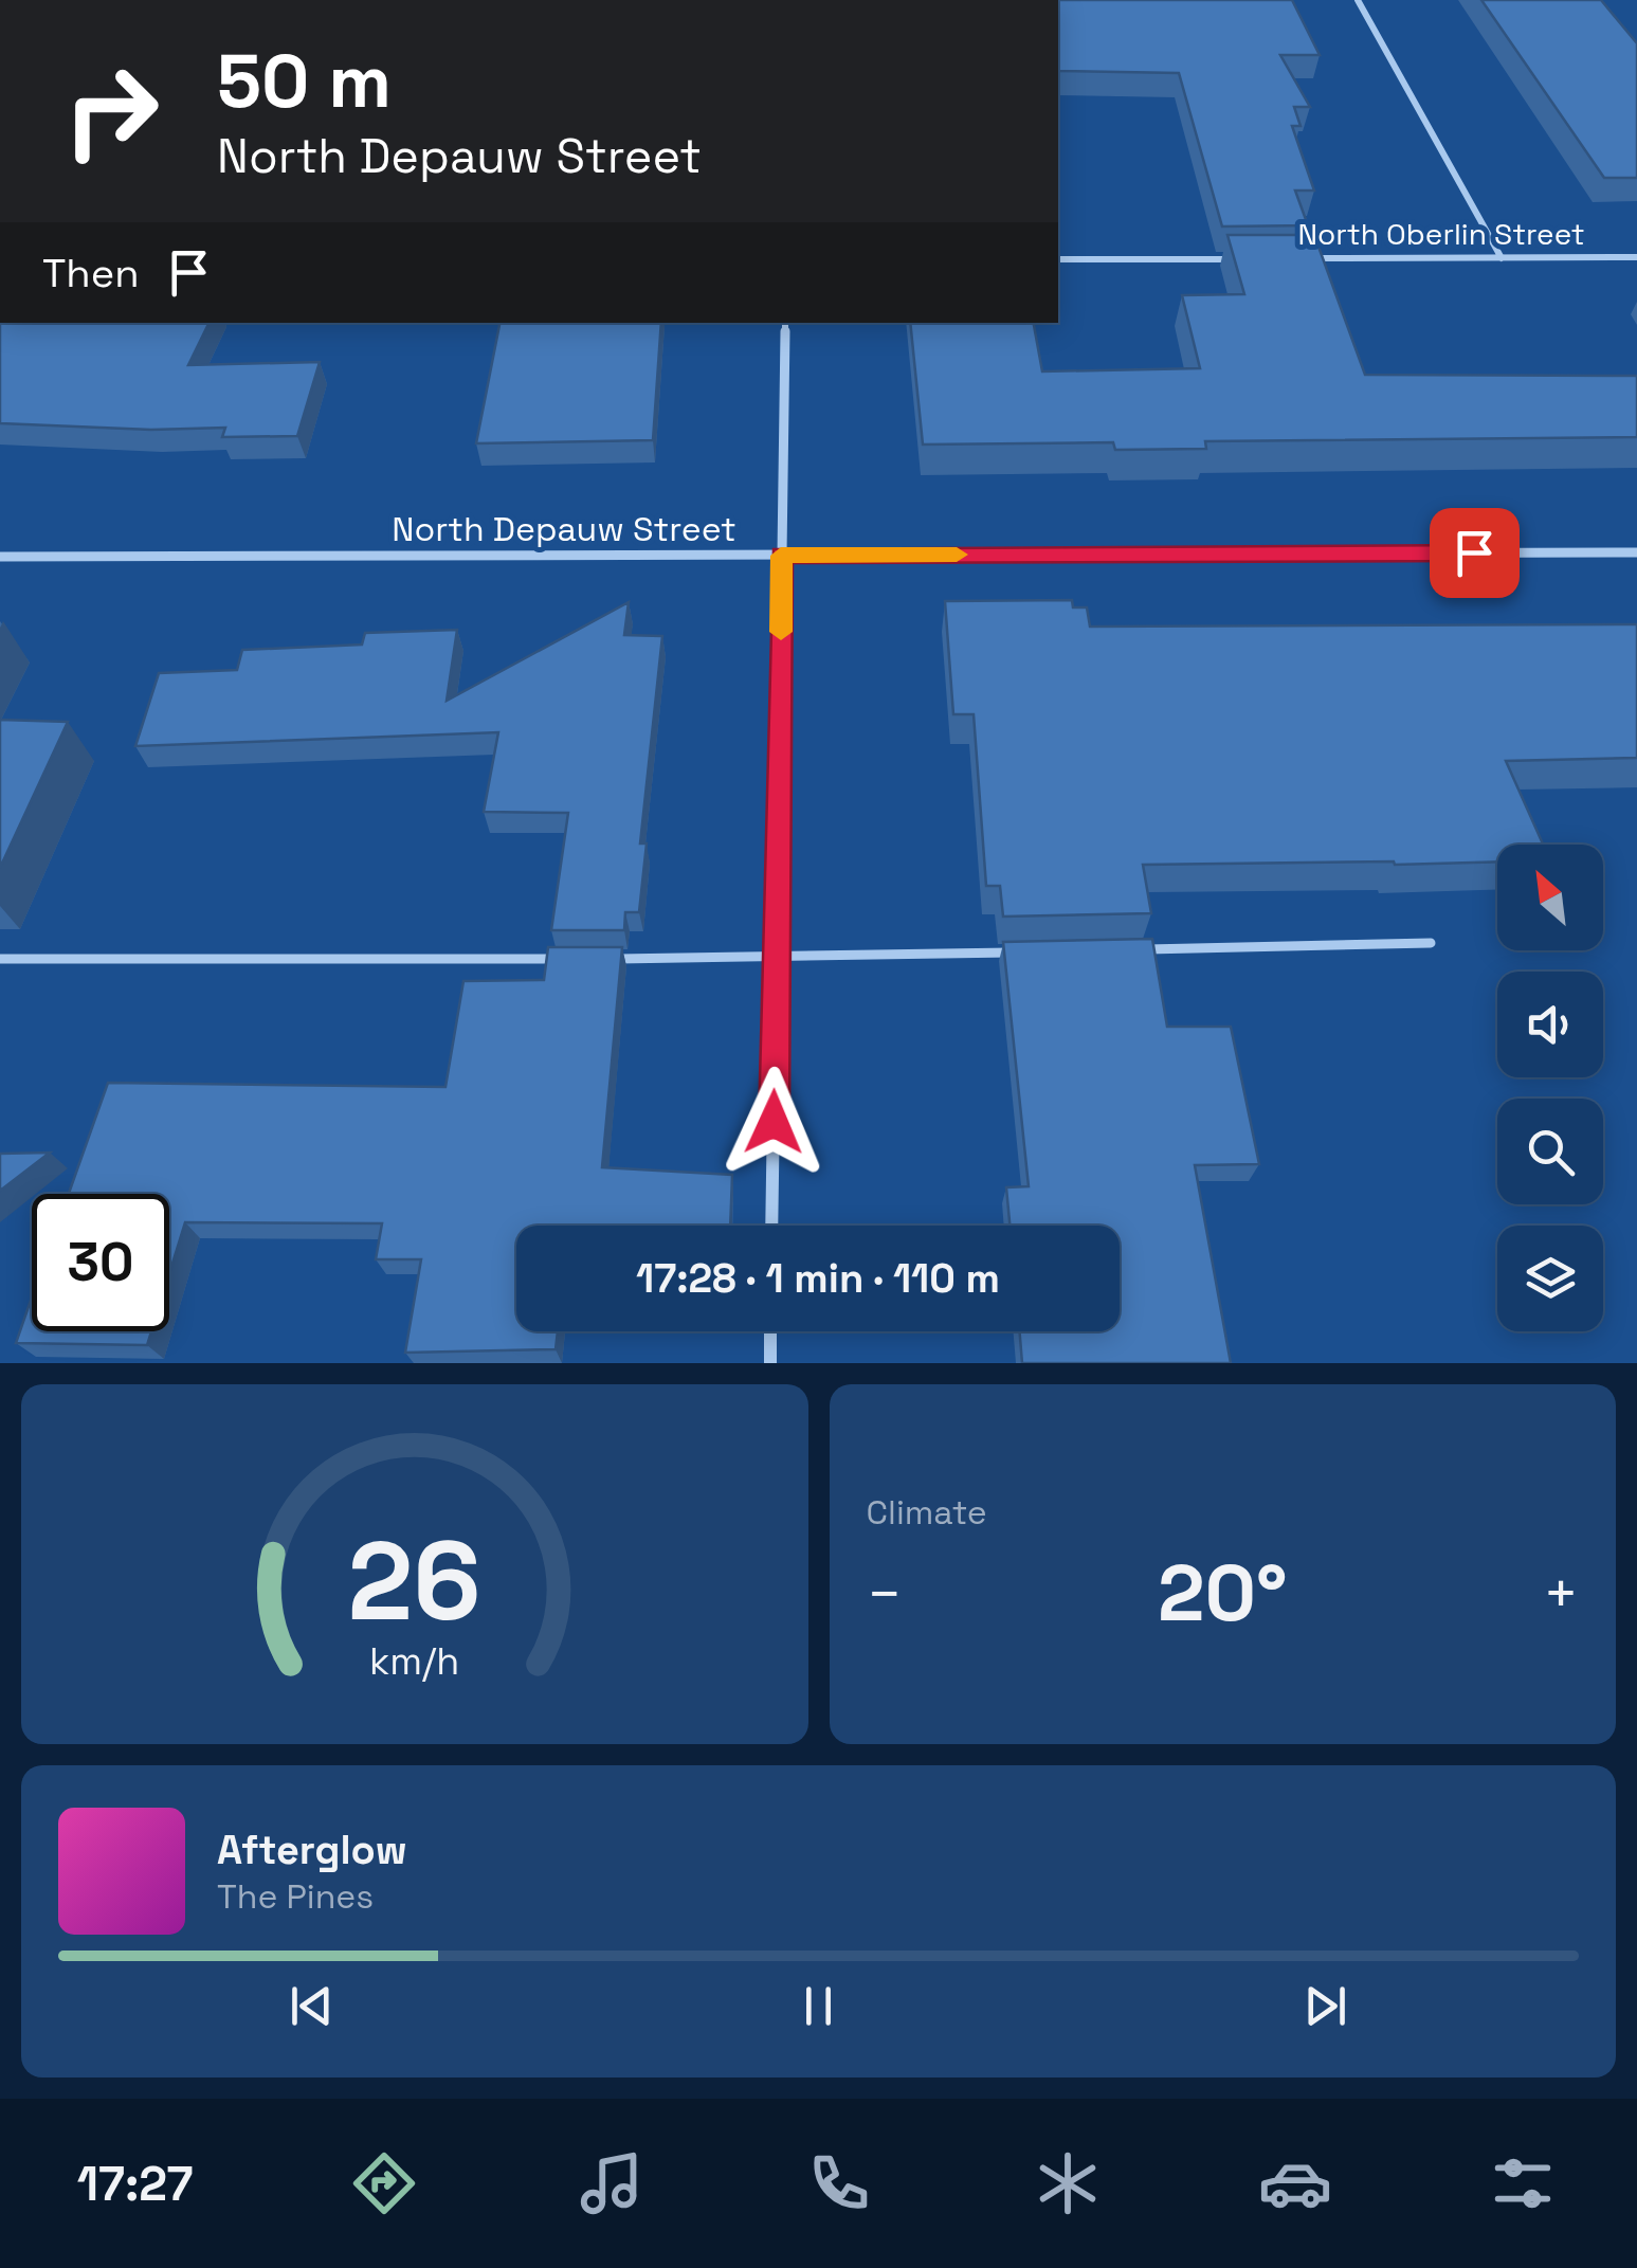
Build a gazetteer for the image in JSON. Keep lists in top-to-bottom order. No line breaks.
{"streets":{"street":["North Oberlin Street","North Depauw Street"]},"north":"top left","page":{"turn":["50 m","North Depauw Street"],"then":"Then","limit":"30","trip":"17:28 · 1 min · 110 m","tile":"Climate","heat":["−","20°","+"],"song":["Afterglow","The Pines"],"tabs":"17:27","gauge":["26","km/h"]}}
